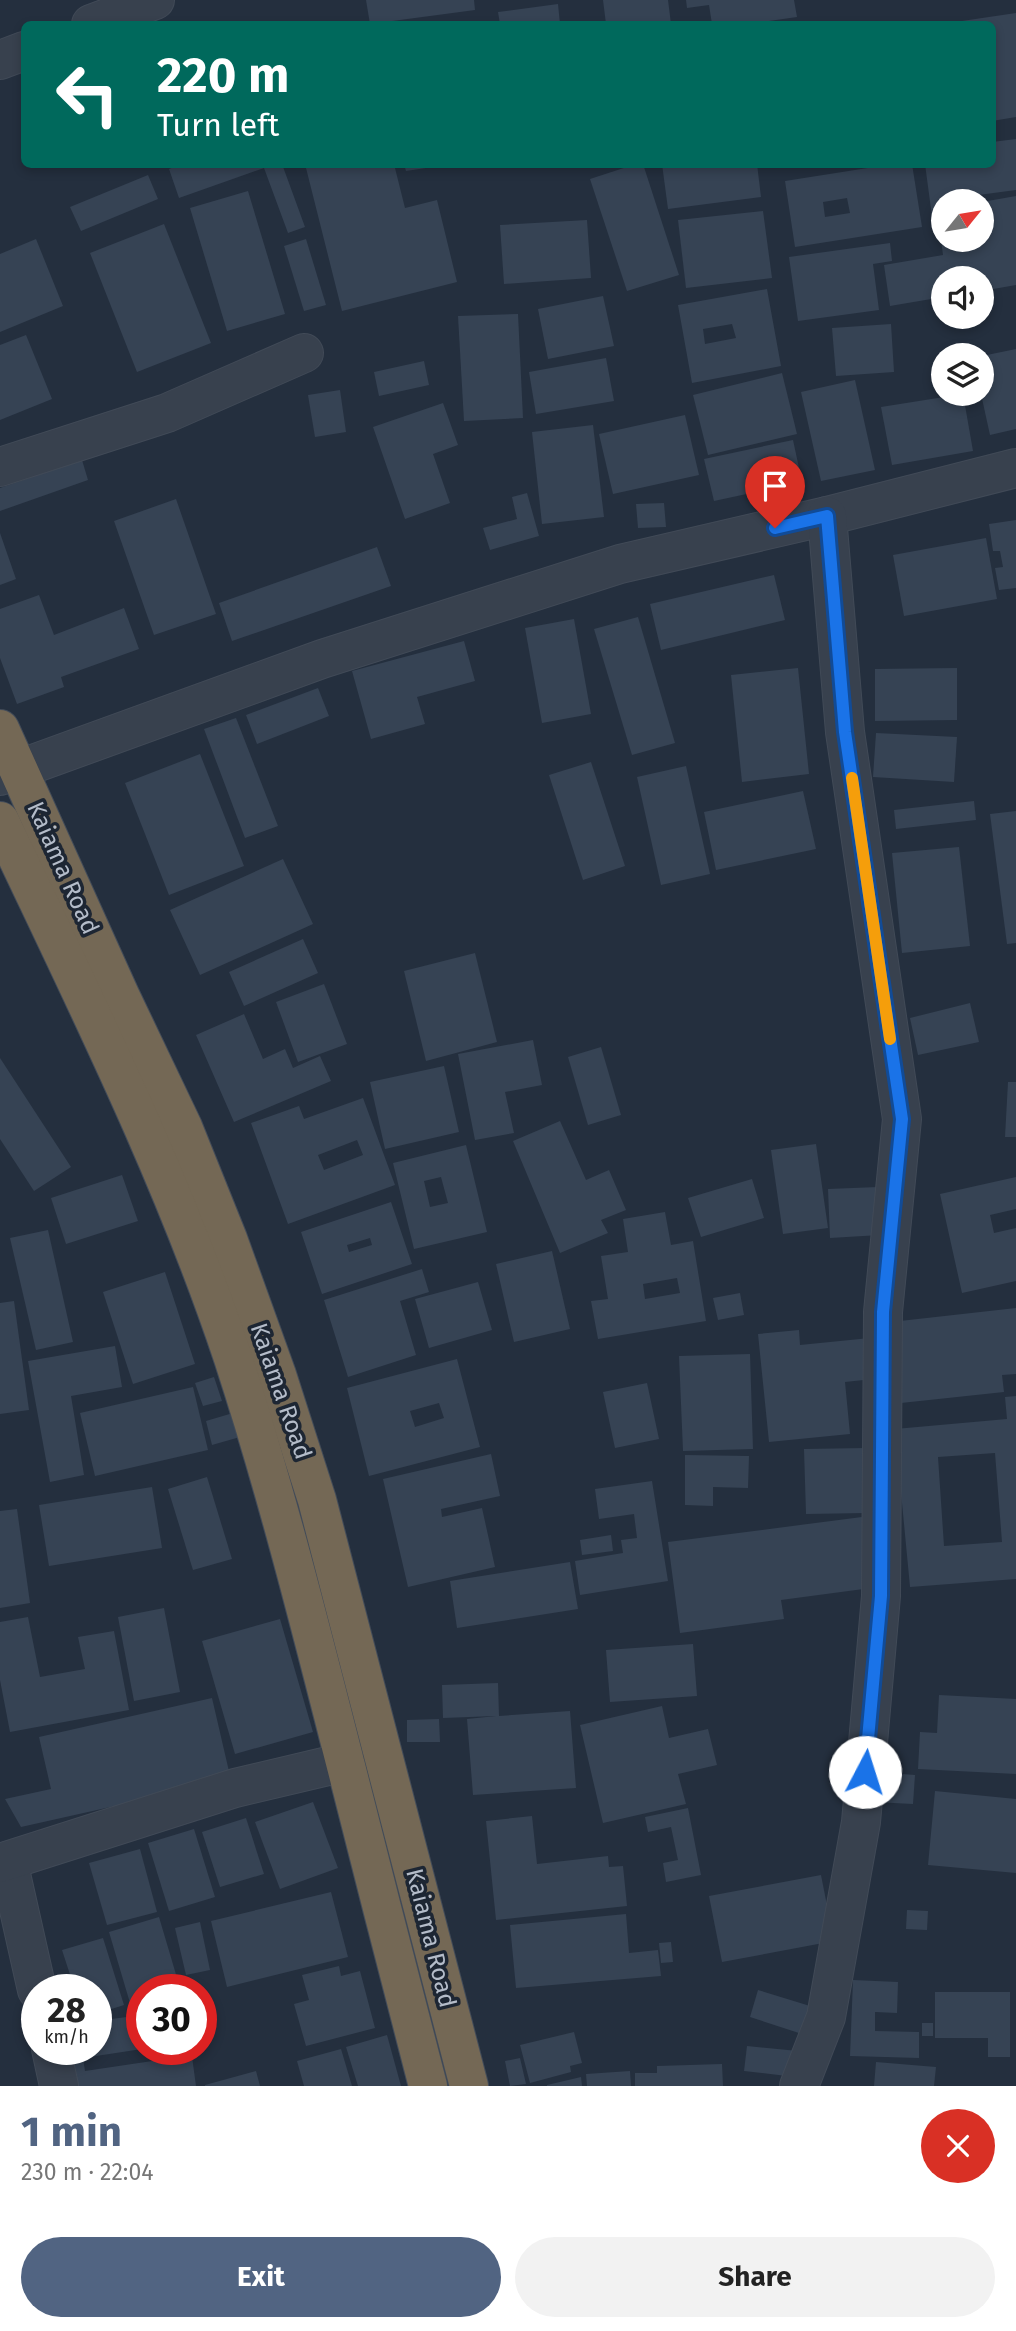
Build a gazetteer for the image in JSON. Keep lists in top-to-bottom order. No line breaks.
{"streets":{"highway":["Kaiama Road"]},"north":"top right","page":{"turn":["220 m","Turn left"],"speed":"28 km/h","limit":"30","heading":["1 min","230 m · 22:04"],"buttons":["Exit","Share"]}}
